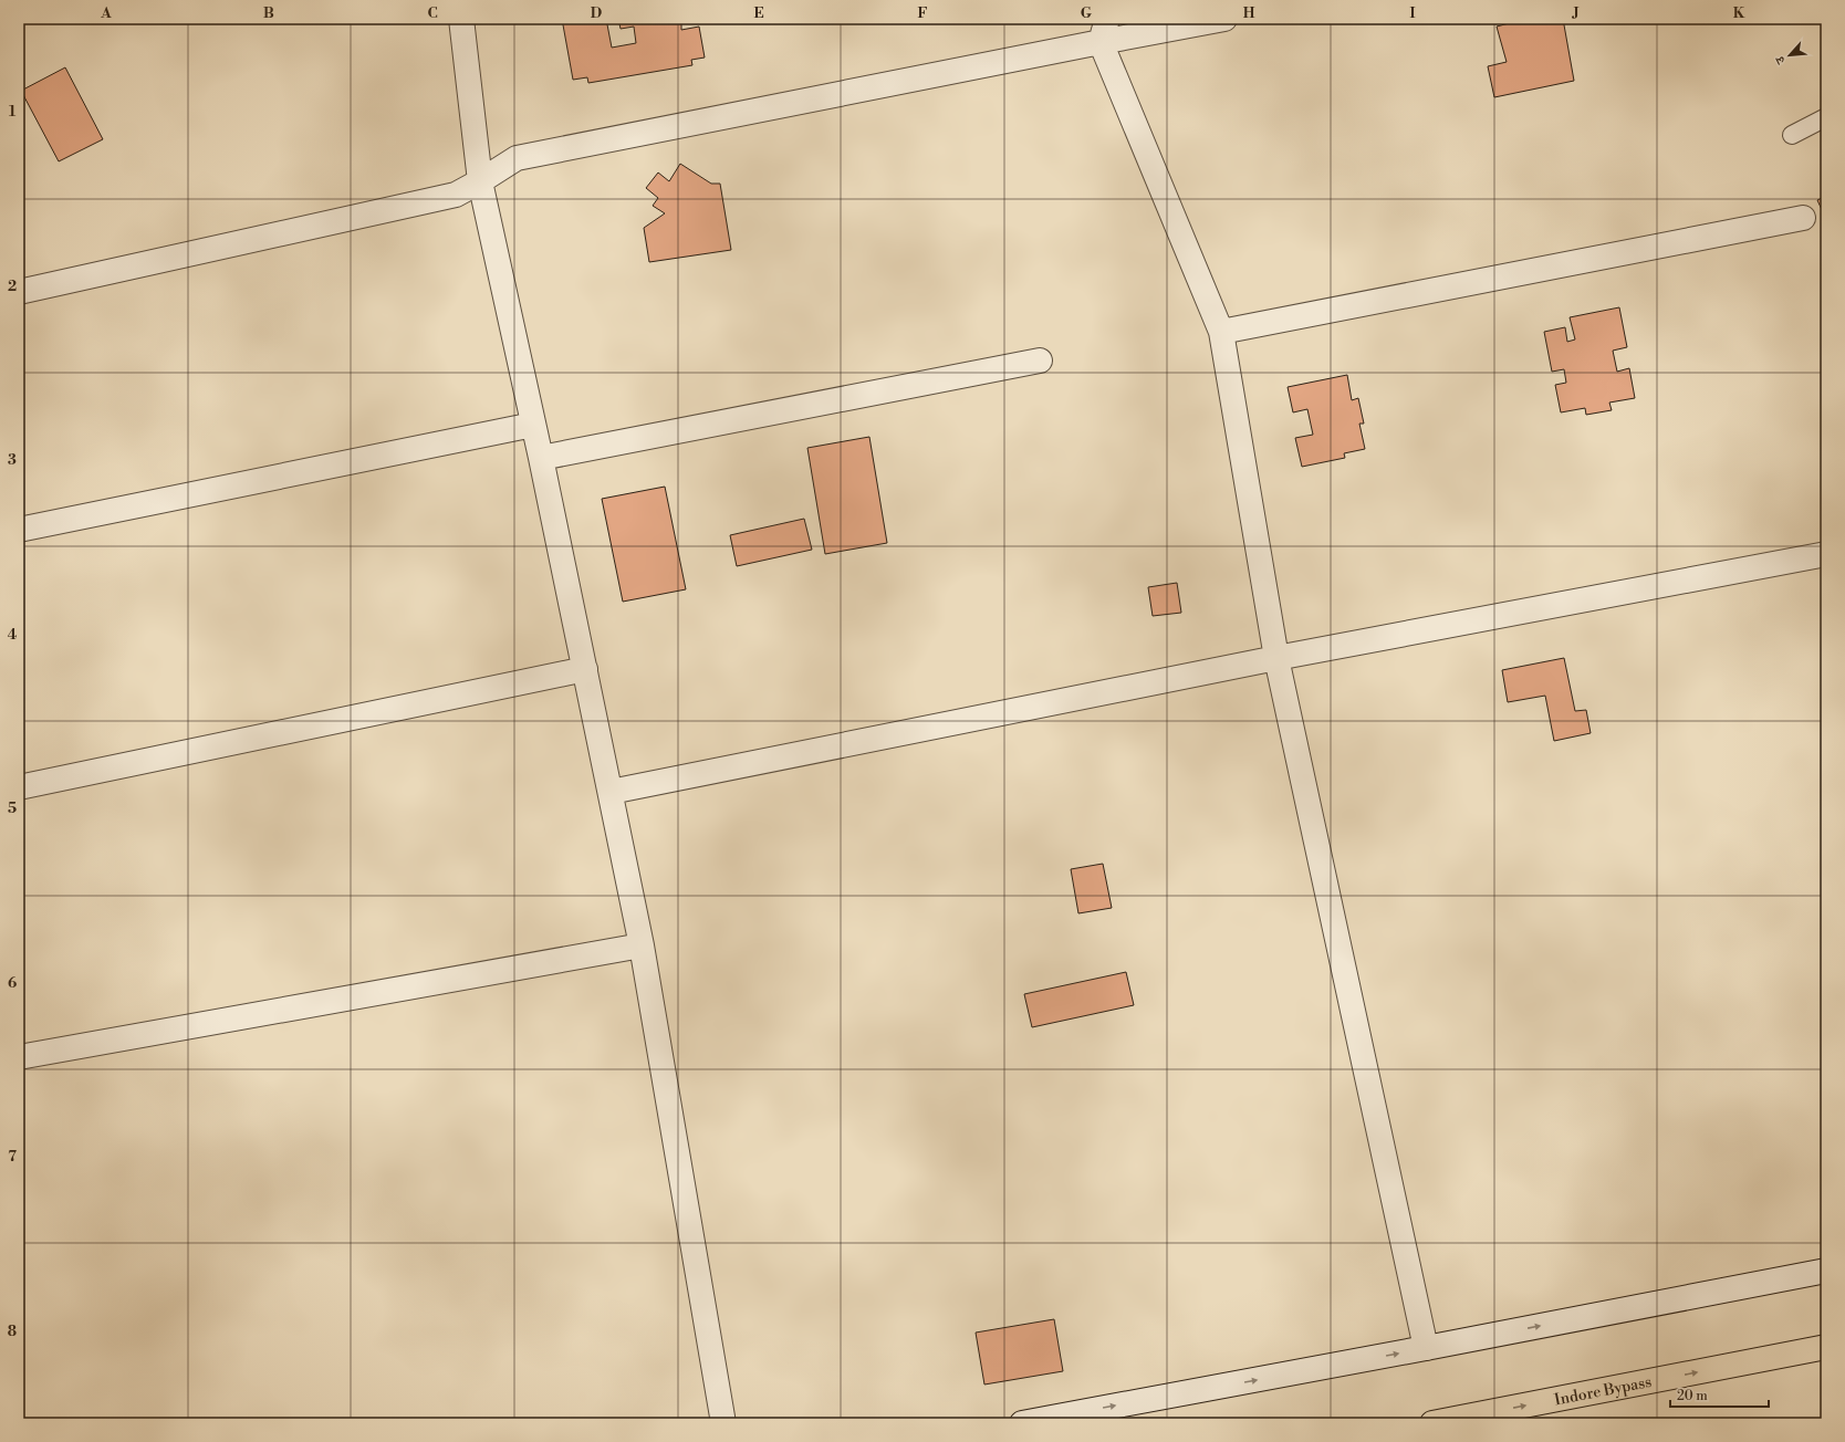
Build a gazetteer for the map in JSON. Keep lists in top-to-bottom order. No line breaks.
{"streets":{"highway":["Indore Bypass"]},"one_way":["Indore Bypass"],"scale_bar":"20 m","north":"bottom left","grid":{"columns":["A","B","C","D","E","F","G","H","I","J","K"],"rows":["1","2","3","4","5","6","7","8"]}}
